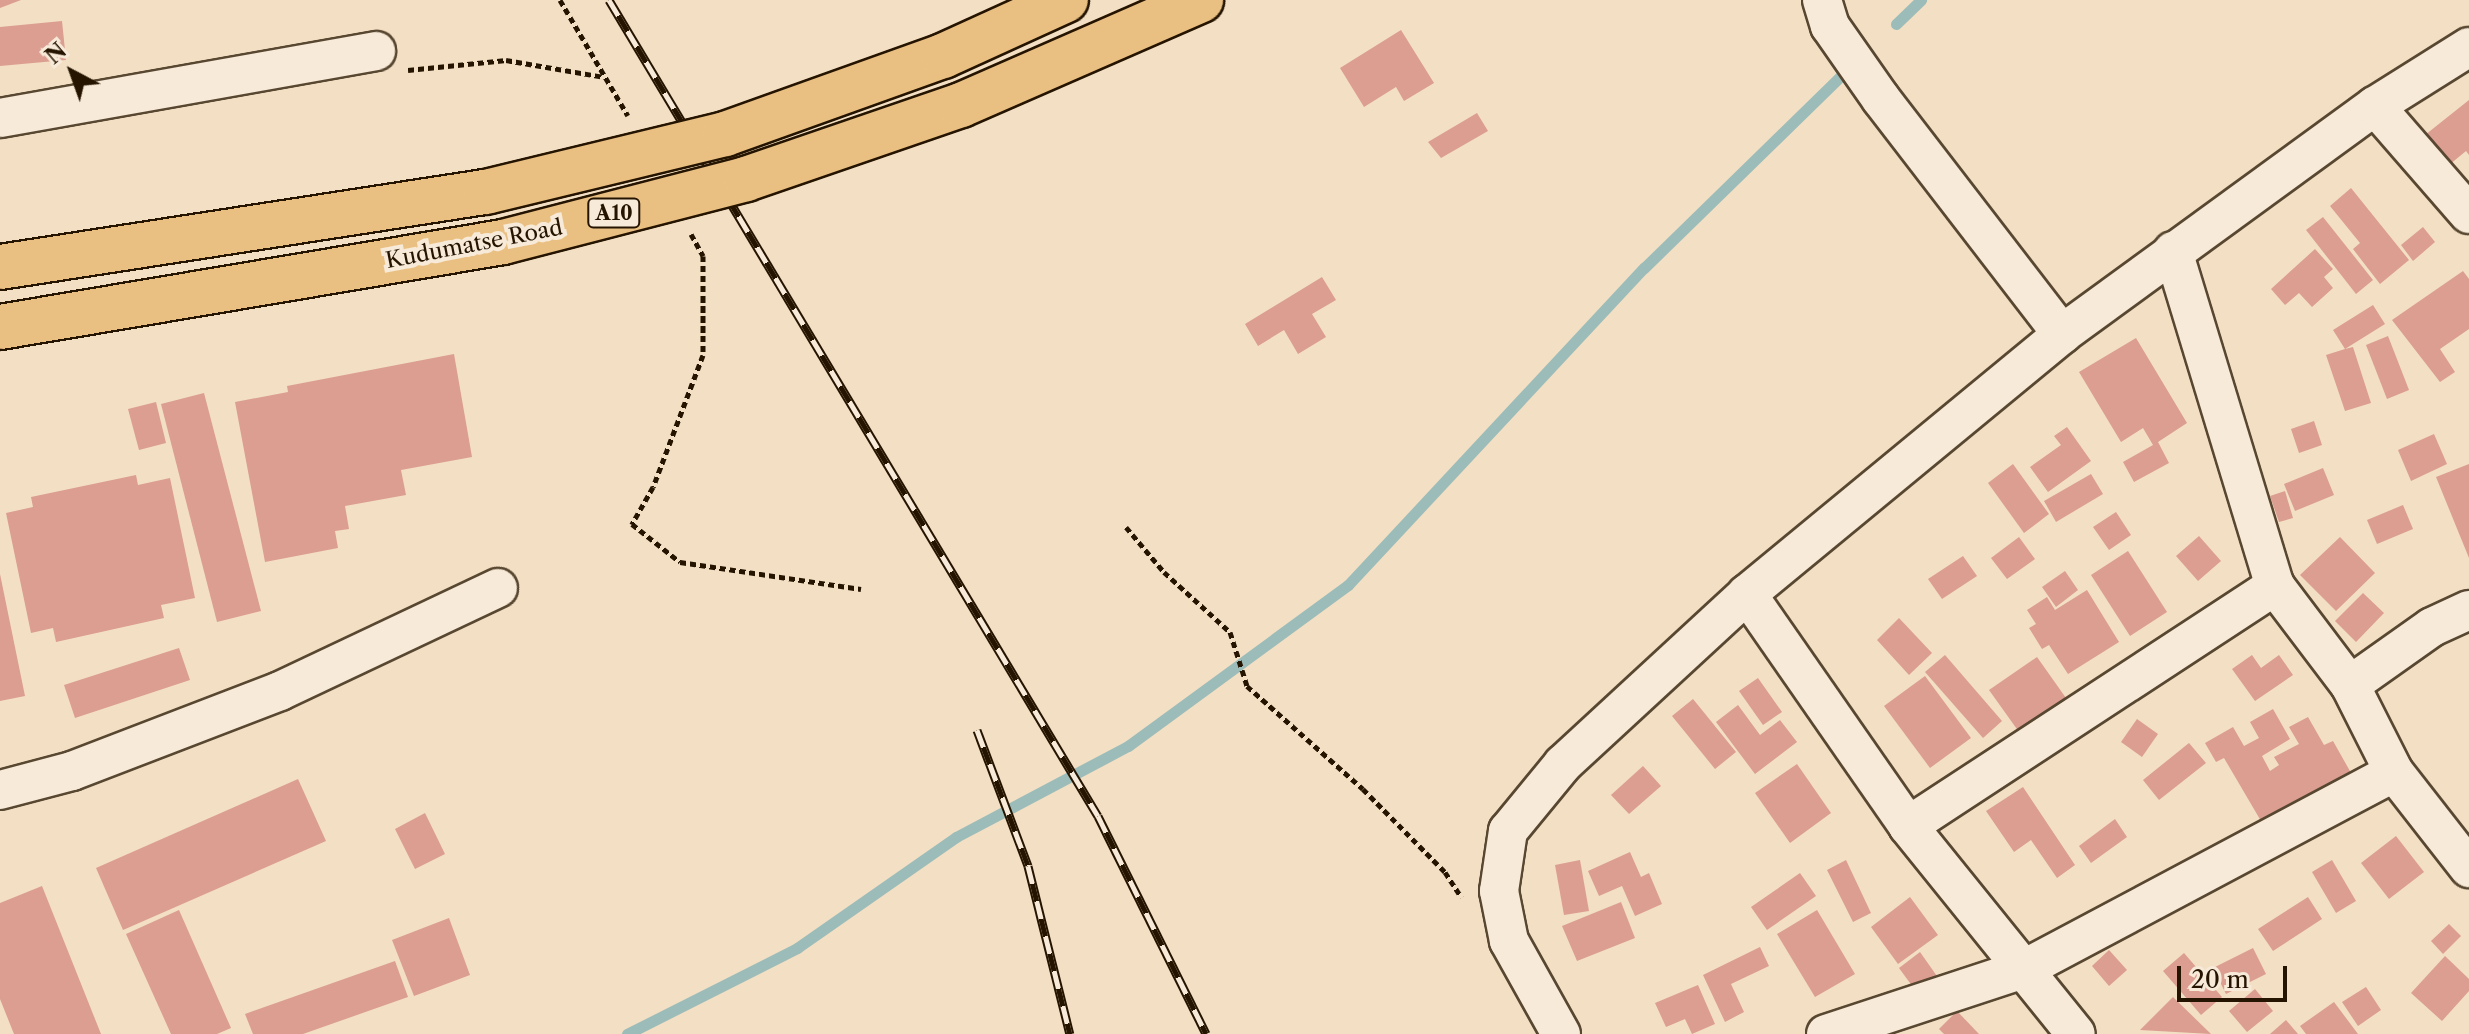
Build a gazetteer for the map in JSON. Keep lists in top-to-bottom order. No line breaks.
{"streets":{"main road":["A10","Kudumatse Road"]},"scale_bar":"20 m","north":"top left"}
